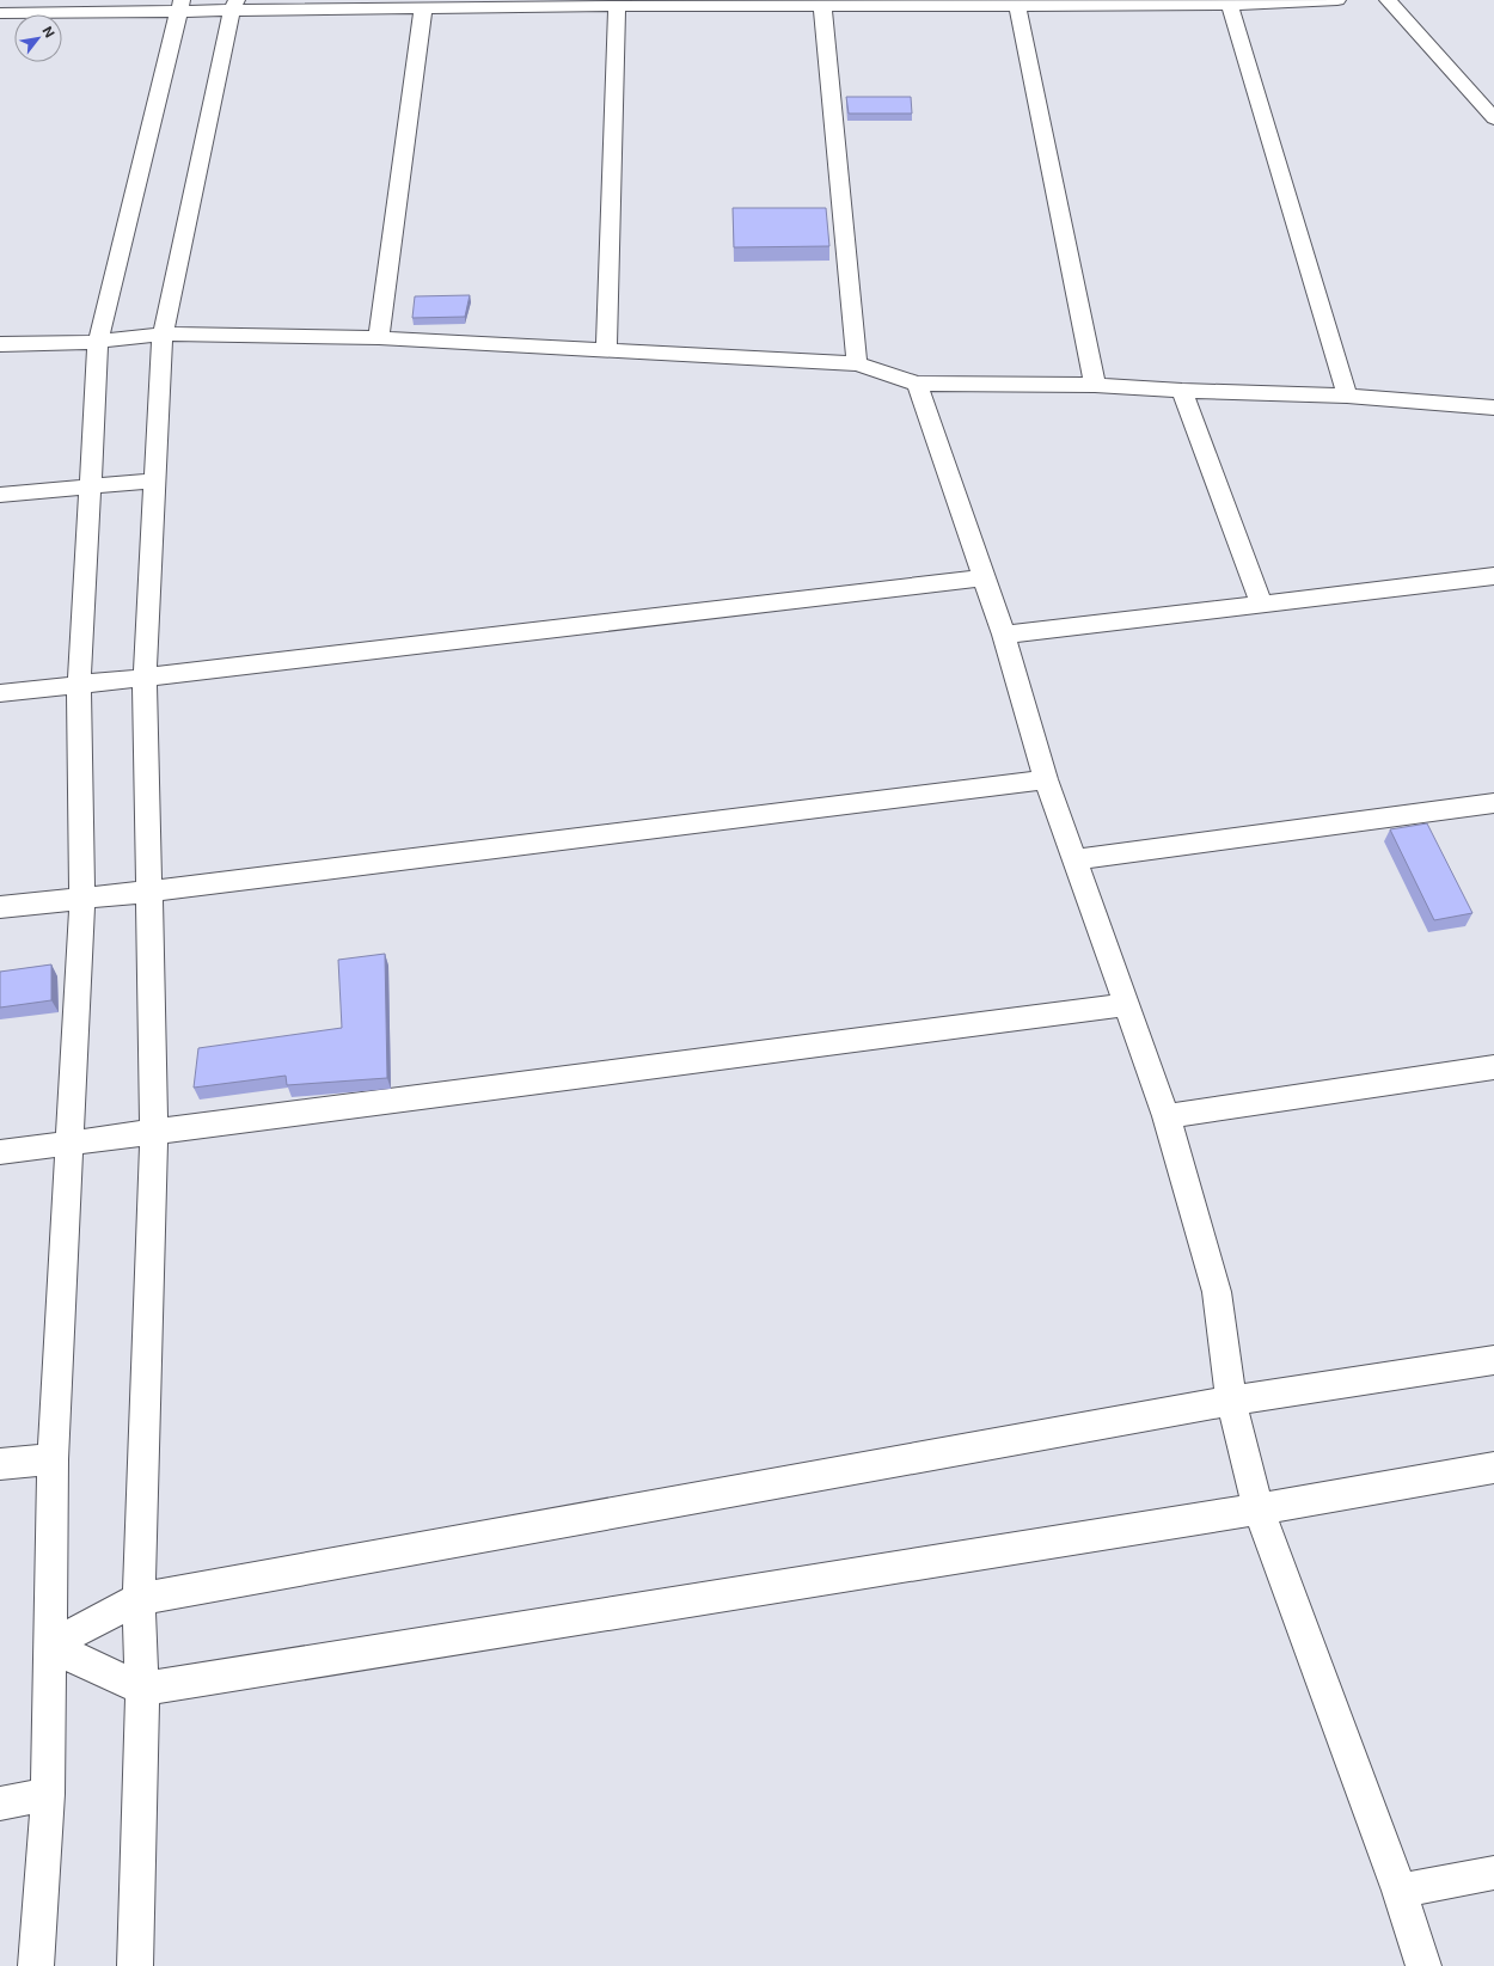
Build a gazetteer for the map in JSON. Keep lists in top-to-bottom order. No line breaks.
{"north":"top right"}
